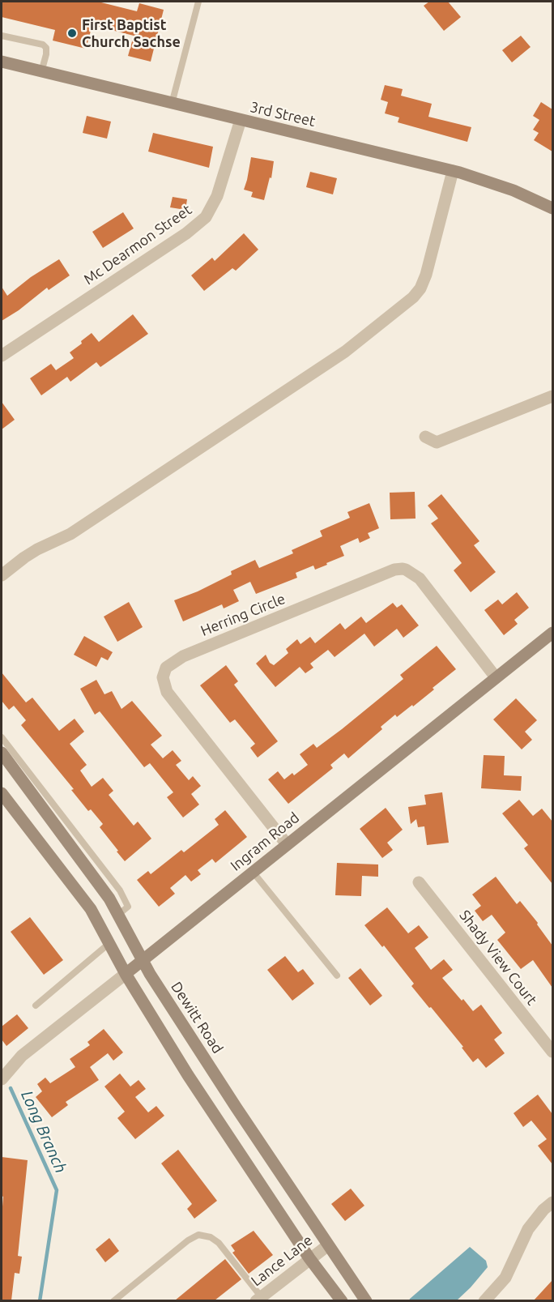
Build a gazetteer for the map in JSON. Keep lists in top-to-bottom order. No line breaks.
{"streets":{"main road":["3rd Street","Ingram Road","Dewitt Road"],"street":["Mc Dearmon Street","Herring Circle","Shady View Court","Lance Lane"]},"crossings":[["3rd Street","Mc Dearmon Street"],["Herring Circle","Ingram Road"],["Ingram Road","Dewitt Road"],["Dewitt Road","Lance Lane"]],"water":["Long Branch"],"places":["First Baptist Church Sachse"]}
